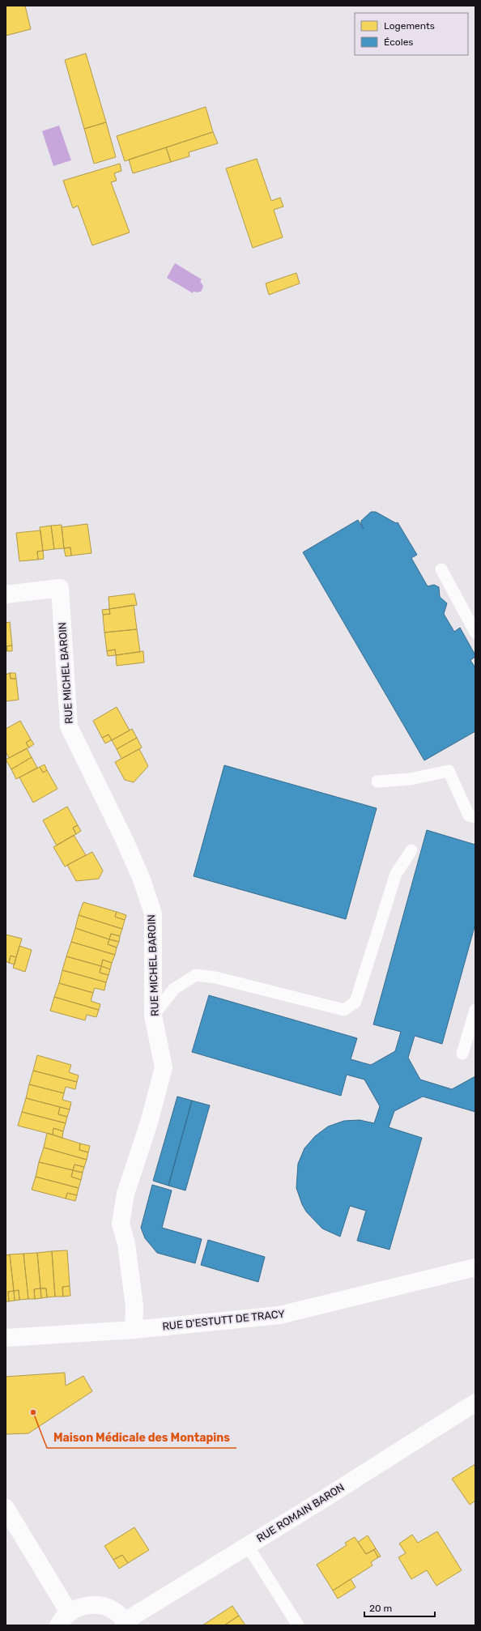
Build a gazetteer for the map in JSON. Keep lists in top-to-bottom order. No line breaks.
{"streets":{"street":["RUE MICHEL BAROIN","RUE D'ESTUTT DE TRACY","RUE ROMAIN BARON"]},"crossings":[["RUE MICHEL BAROIN","RUE D'ESTUTT DE TRACY"]],"places":["Maison Médicale des Montapins"],"legend":["Logements","Écoles"],"scale_bar":"20 m"}
